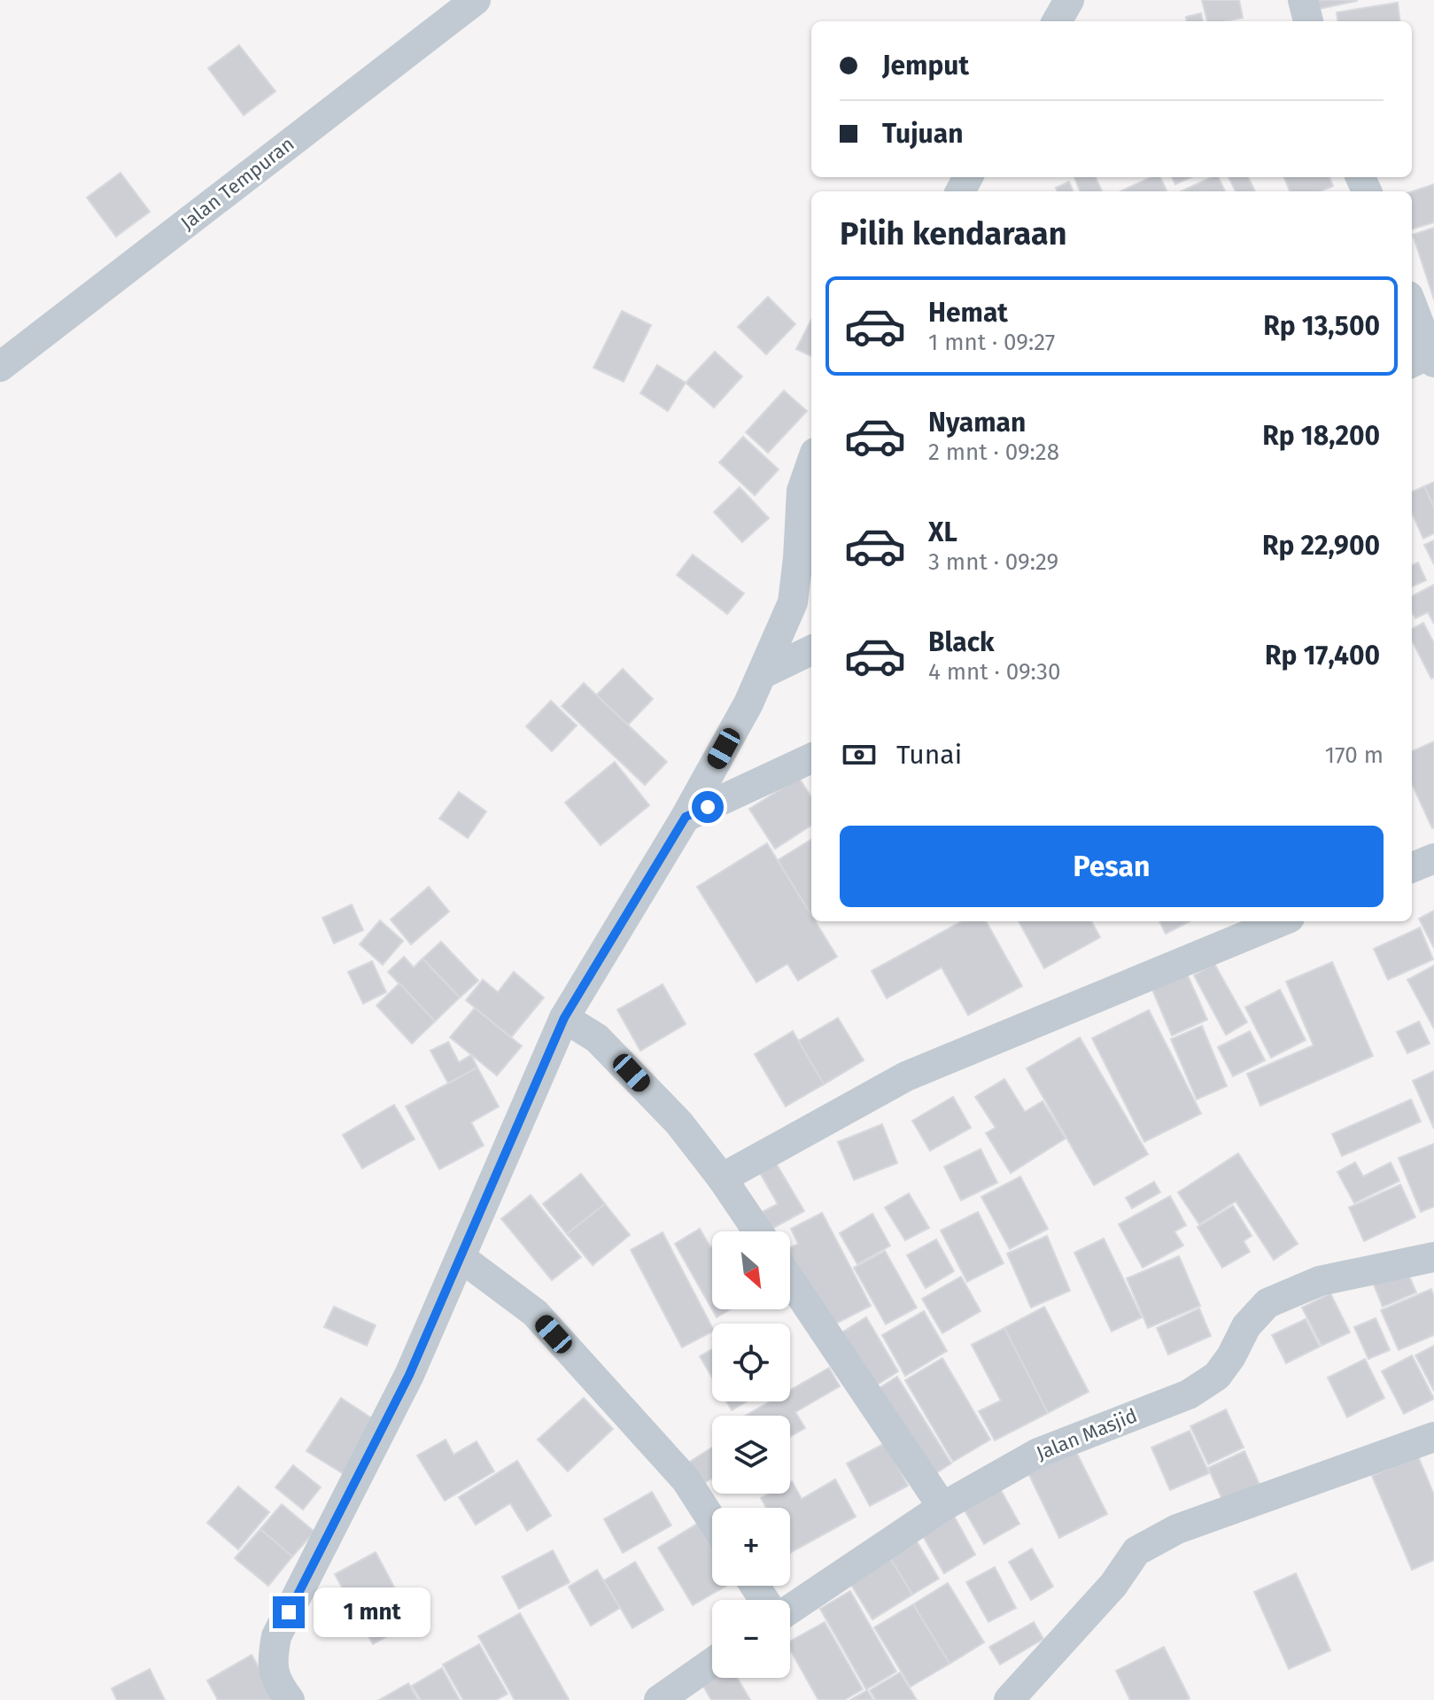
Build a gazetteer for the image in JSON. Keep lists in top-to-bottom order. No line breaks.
{"streets":{"street":["Jalan Tempuran","Jalan Masjid"]},"north":"bottom right","page":{"banner":["Jemput","Tujuan"],"heading":"Pilih kendaraan","list":[{"name":"Hemat","note":"1 mnt · 09:27","value":"Rp 13,500"},{"name":"Nyaman","note":"2 mnt · 09:28","value":"Rp 18,200"},{"name":"XL","note":"3 mnt · 09:29","value":"Rp 22,900"},{"name":"Black","note":"4 mnt · 09:30","value":"Rp 17,400"}],"pay":["Tunai","170 m"],"buttons":"Pesan","map_buttons":["+","−"],"bubble":"1 mnt"}}
